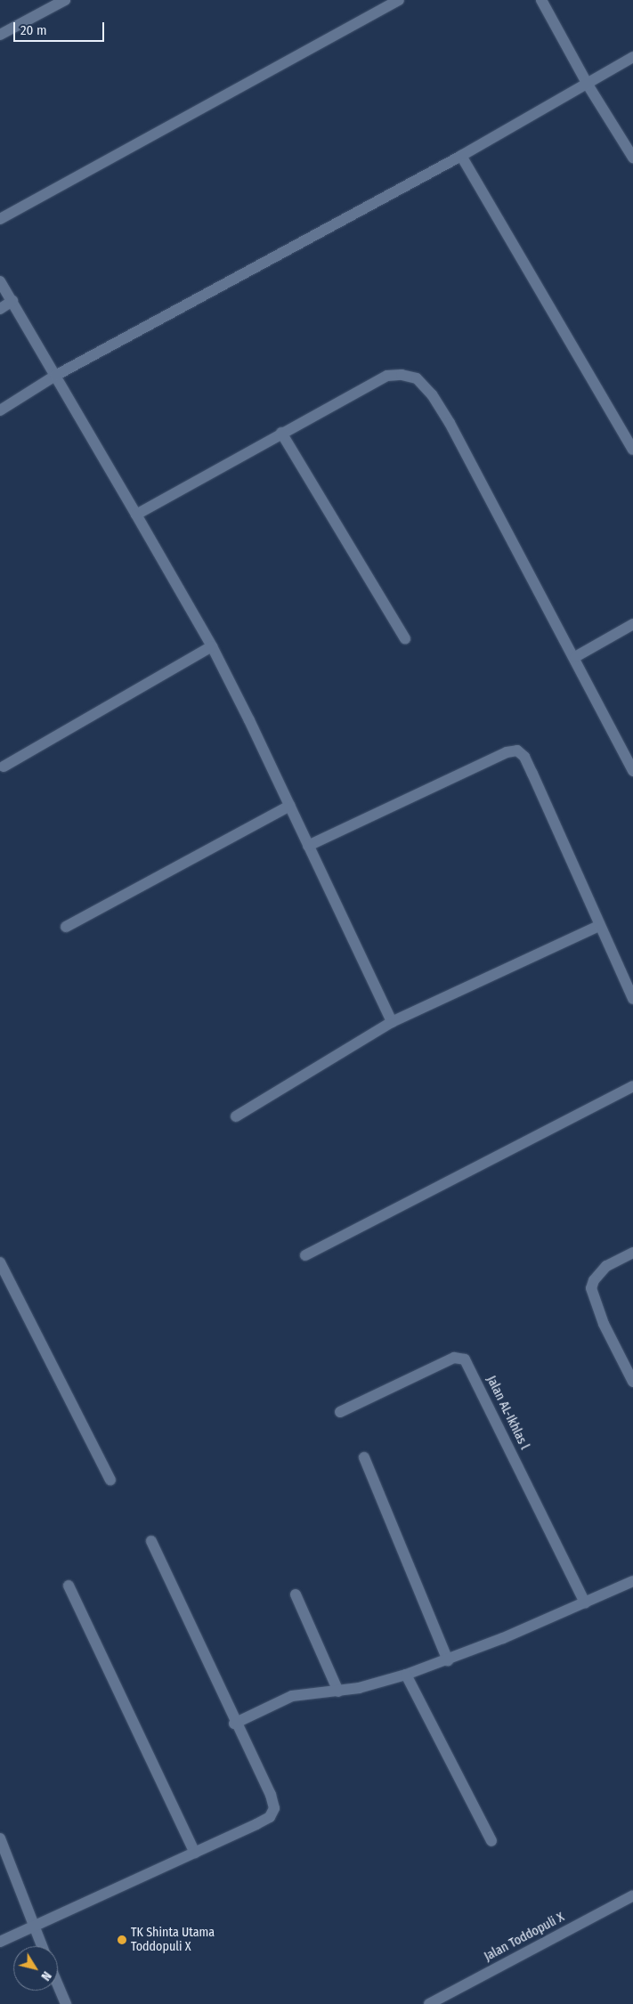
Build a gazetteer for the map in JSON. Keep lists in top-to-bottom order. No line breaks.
{"streets":{"street":["Jalan AL-Ikhlas l","Jalan Toddopuli X"]},"places":["TK Shinta Utama Toddopuli X"],"scale_bar":"20 m","north":"bottom right"}
